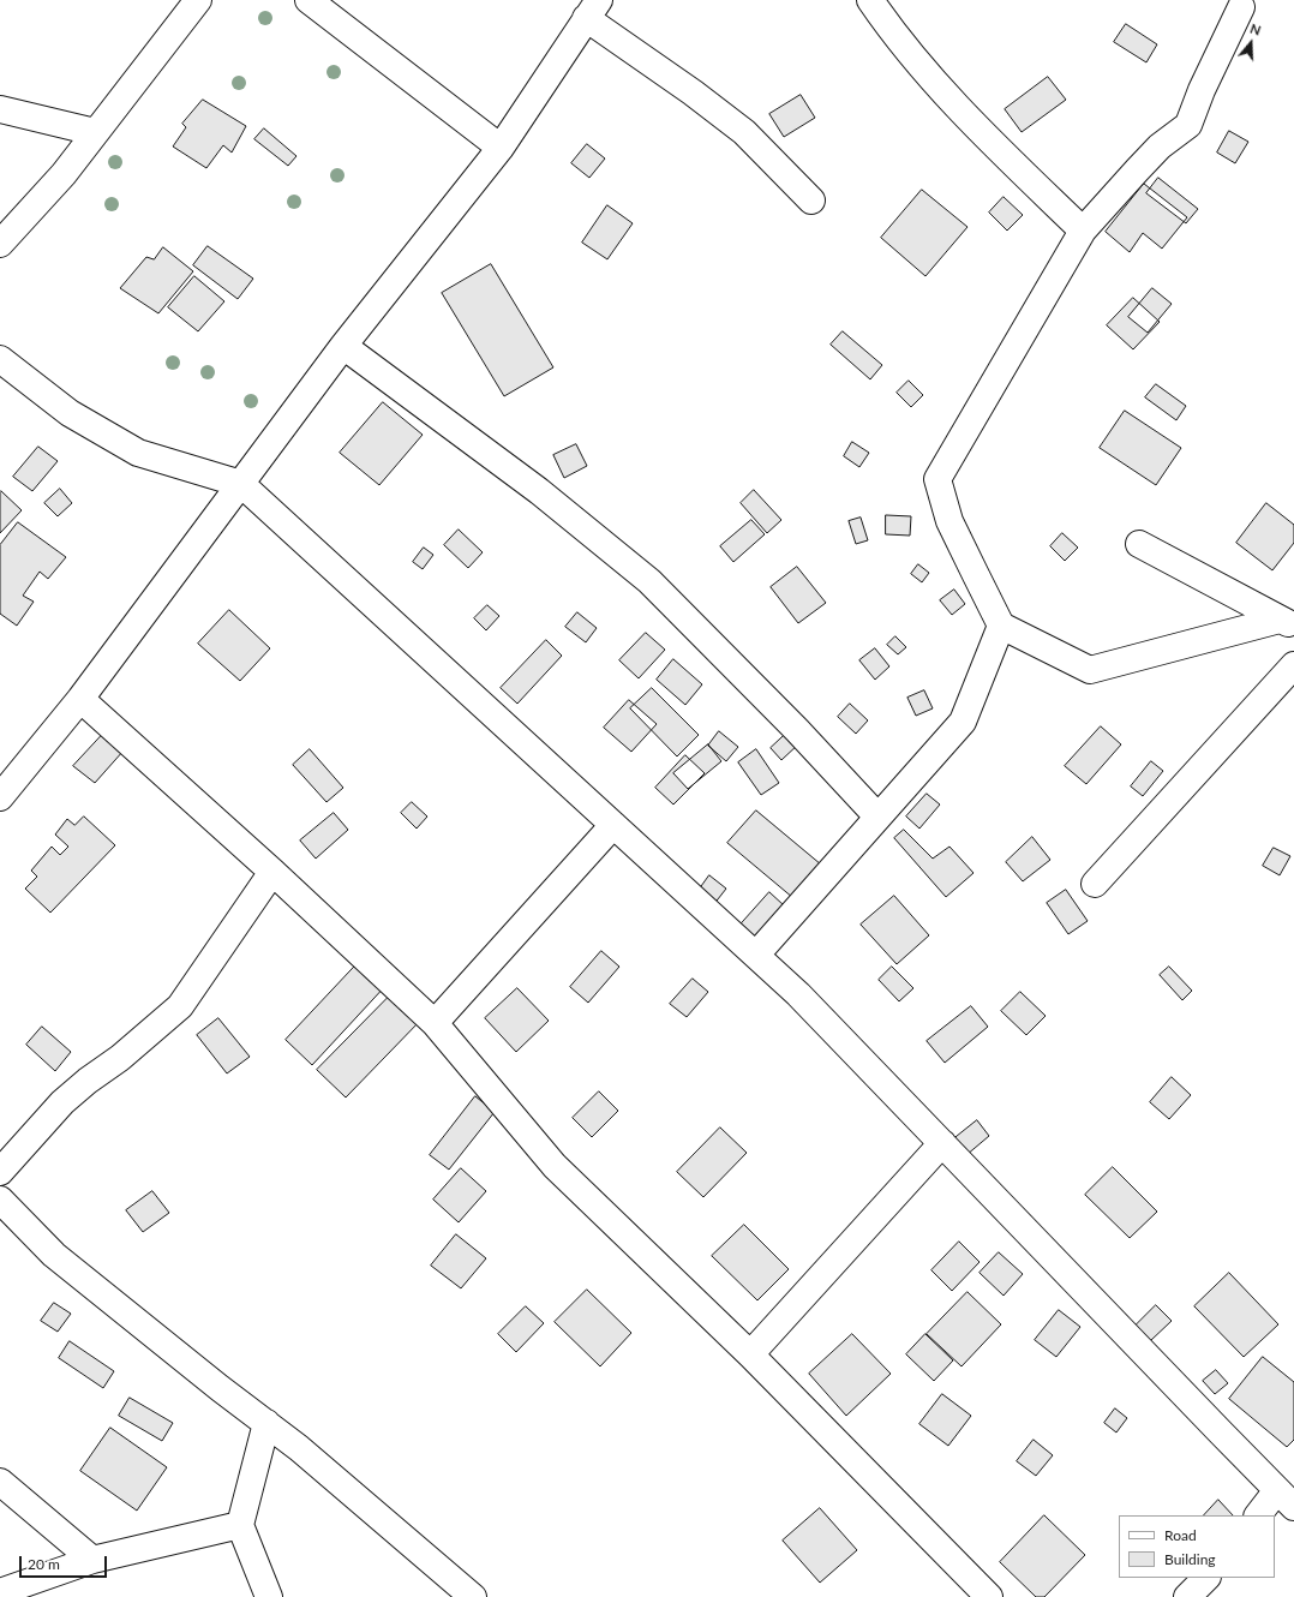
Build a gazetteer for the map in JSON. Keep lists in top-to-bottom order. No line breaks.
{"legend":["Road","Building"],"scale_bar":"20 m","north":"top"}
